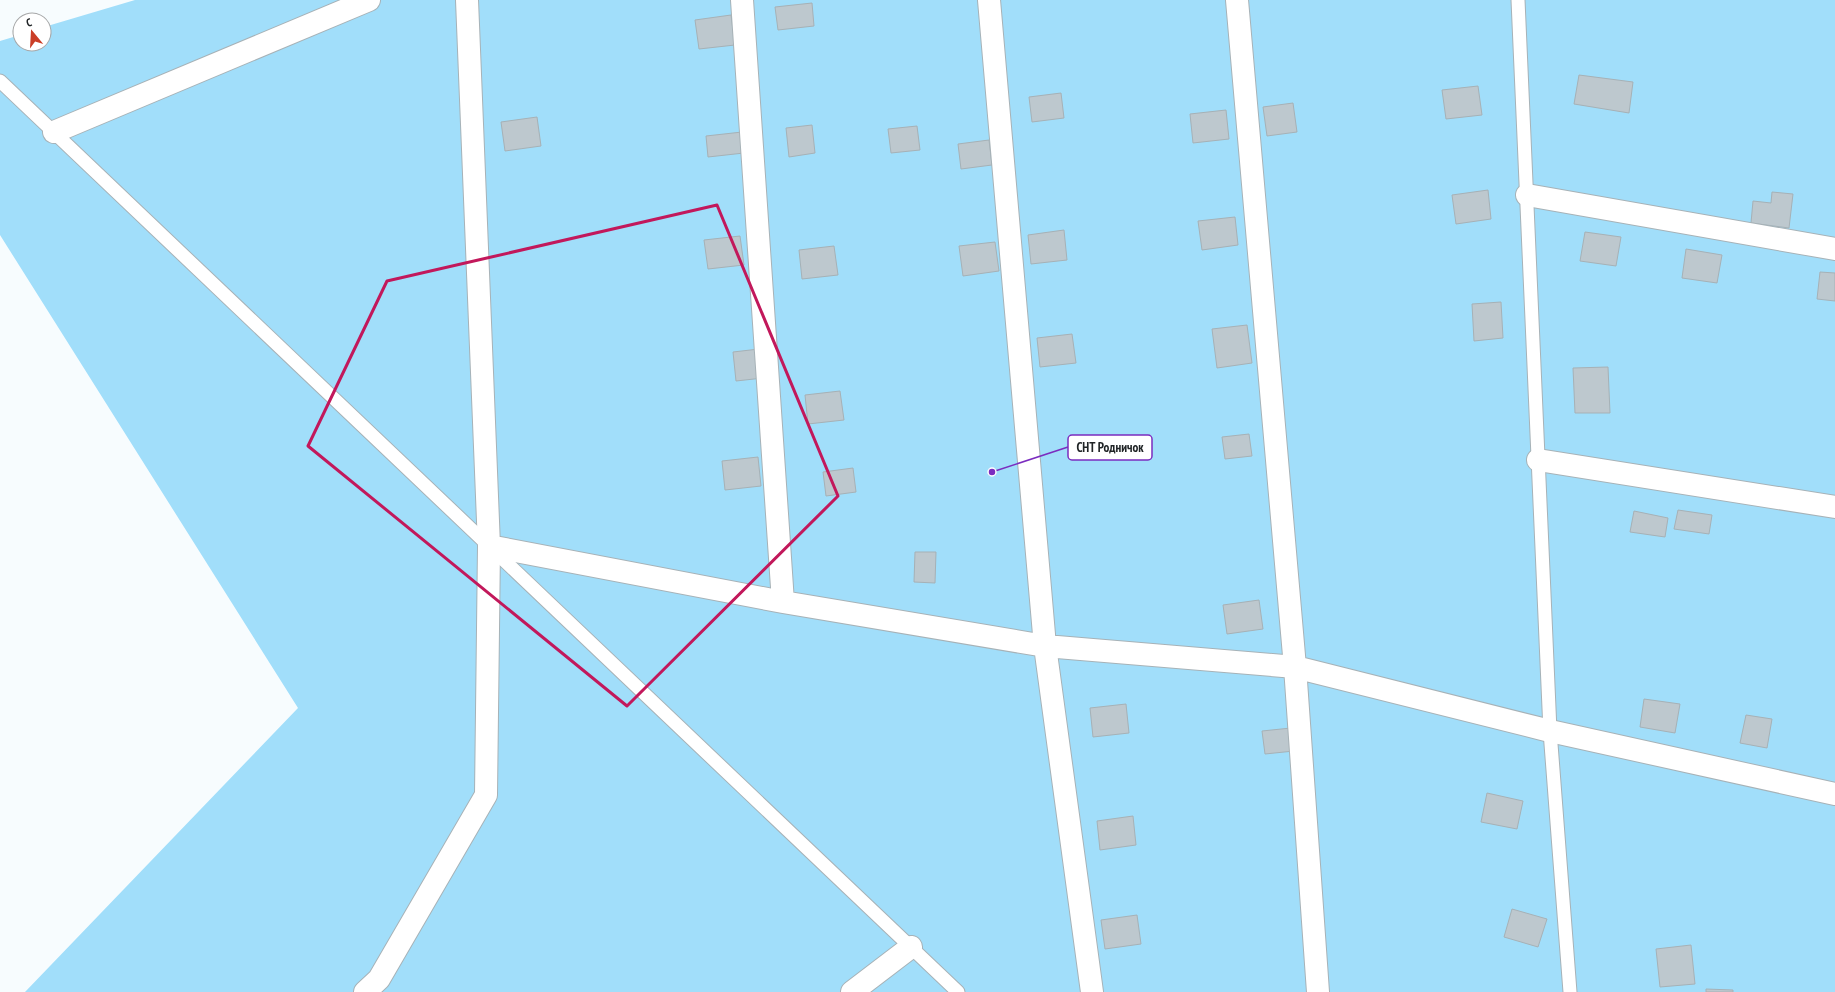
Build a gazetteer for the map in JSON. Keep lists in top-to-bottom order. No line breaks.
{"places":["СНТ Родничок"],"north":"top"}
